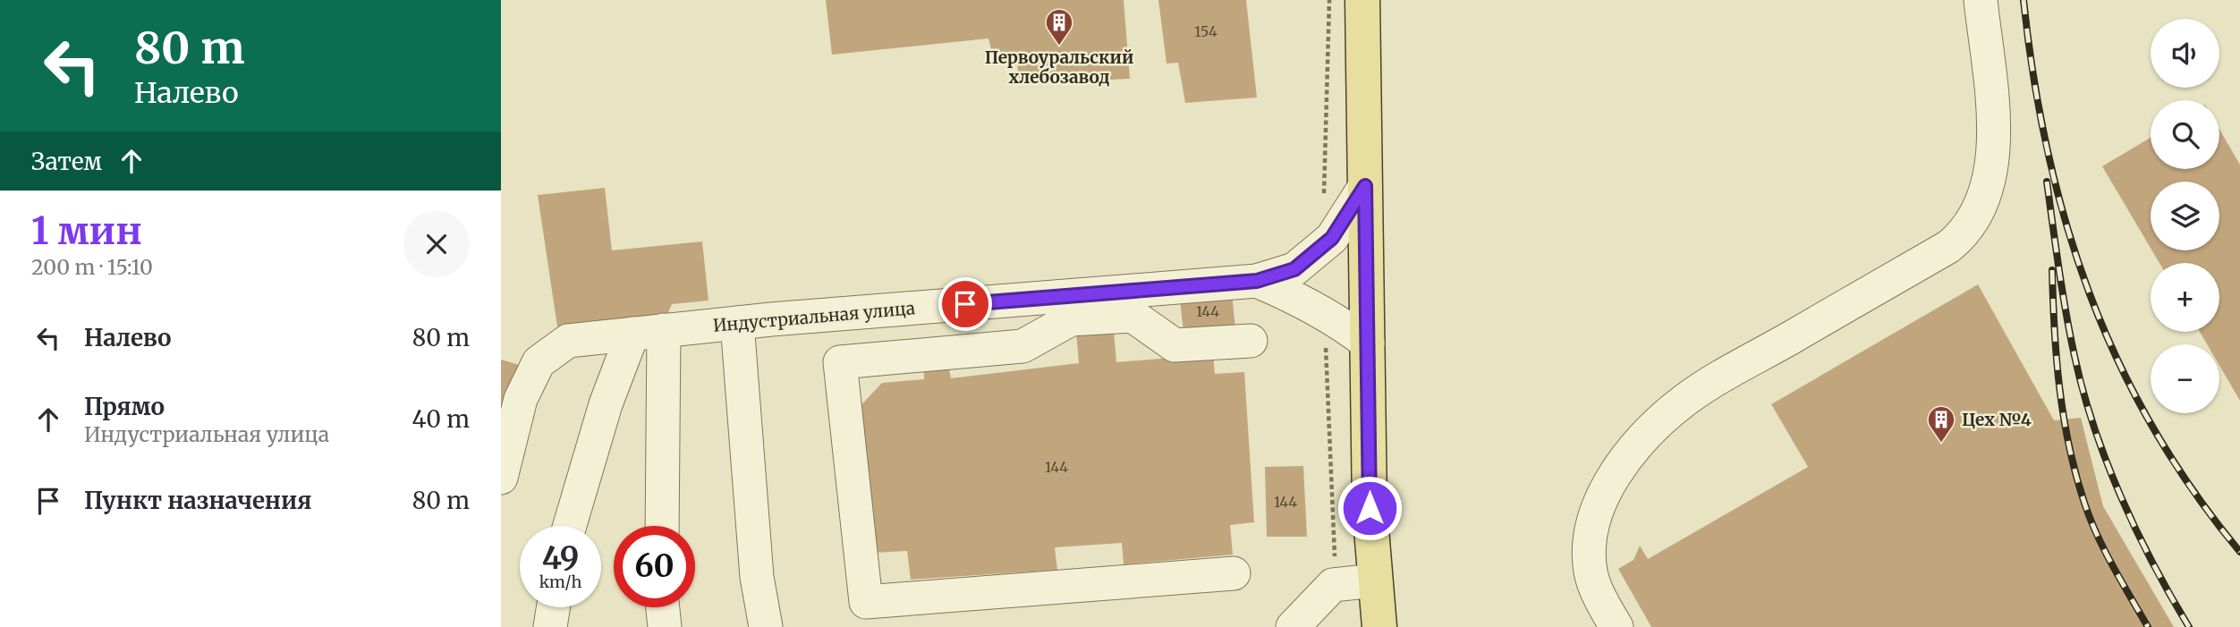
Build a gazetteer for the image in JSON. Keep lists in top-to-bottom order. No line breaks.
{"streets":{"street":["Индустриальная улица"]},"places":{"building":["Первоуральский хлебозавод","Цех №4"]},"house_numbers":["154","144","144","144"],"page":{"turn":["80 m","Налево"],"map_buttons":["+","−"],"then":"Затем","heading":["1 мин","200 m · 15:10"],"list":[{"name":"Налево","value":"80 m"},{"name":"Прямо","note":"Индустриальная улица","value":"40 m"},{"name":"Пункт назначения","value":"80 m"}],"speed":"49 km/h","limit":"60"}}
